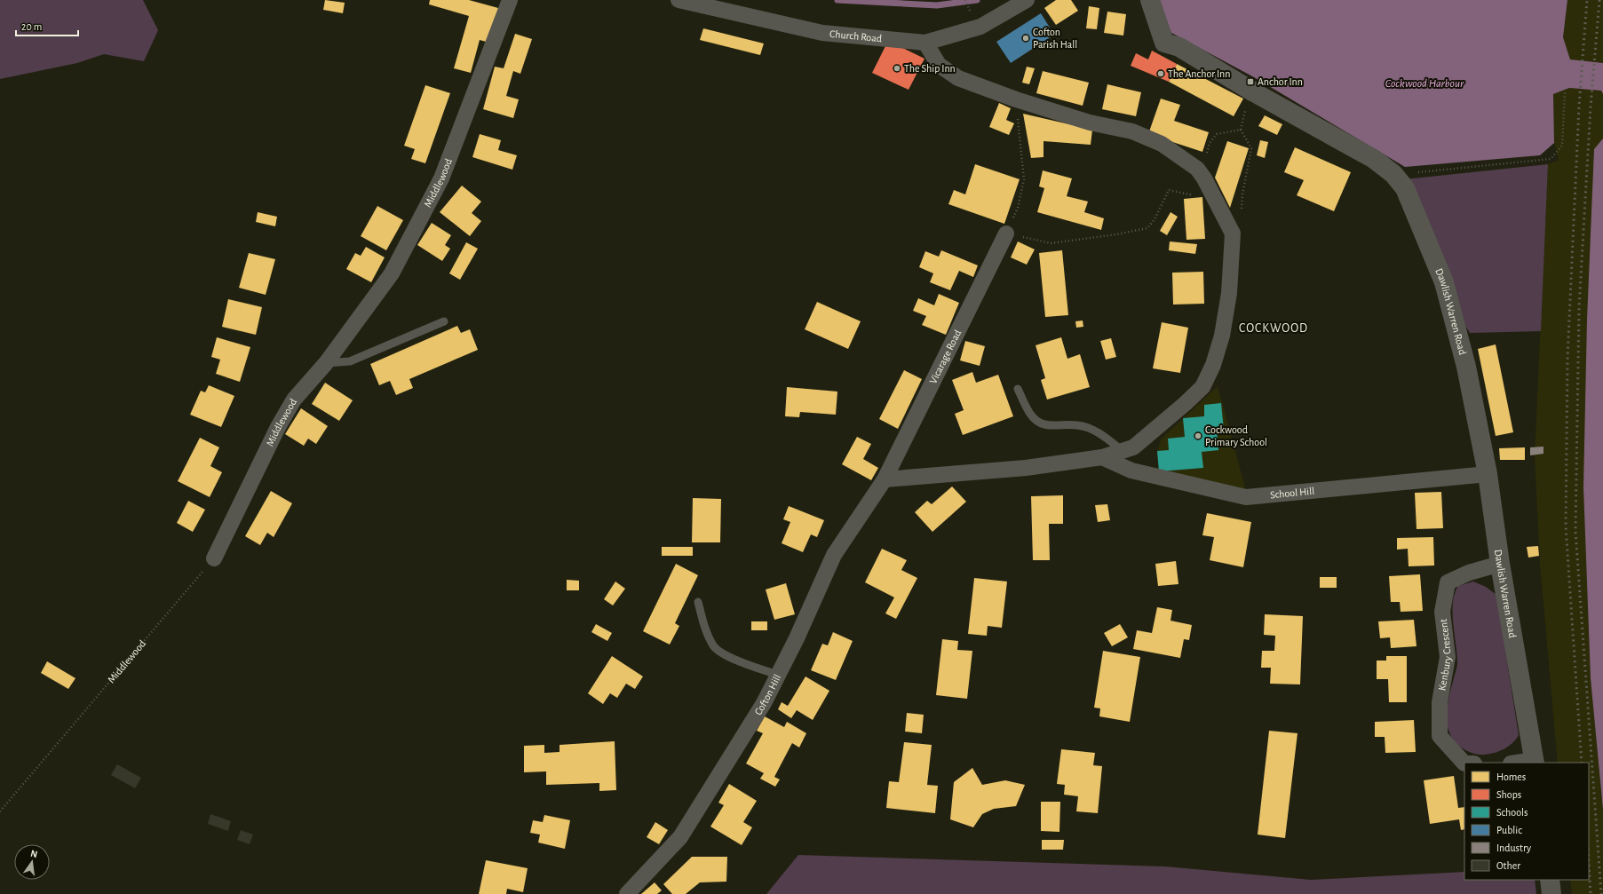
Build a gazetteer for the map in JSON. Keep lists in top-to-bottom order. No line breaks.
{"streets":{"street":["Church Road","Middlewood","Dawlish Warren Road","Vicarage Road","School Hill","Kenbury Crescent","Cofton Hill"]},"crossings":[["Dawlish Warren Road","School Hill"],["Dawlish Warren Road","Kenbury Crescent"],["Vicarage Road","Cofton Hill"]],"districts":["COCKWOOD"],"water":["Cockwood Harbour"],"places":{"other":["Cofton Parish Hall","The Ship Inn","The Anchor Inn","Cockwood Primary School"],"transit":["Anchor Inn"]},"legend":["Homes","Shops","Schools","Public","Industry","Other"],"scale_bar":"20 m","north":"top"}
